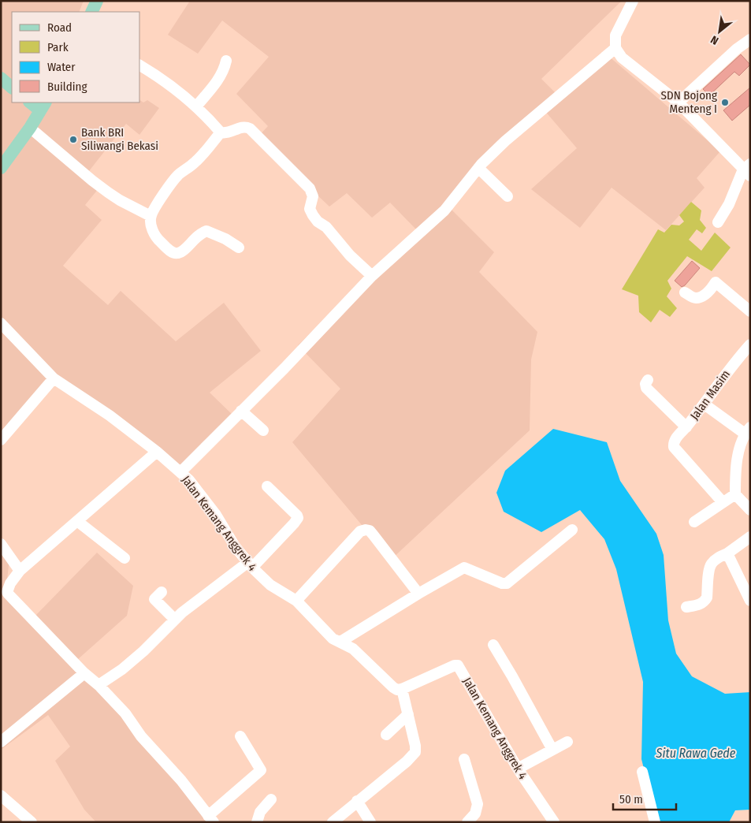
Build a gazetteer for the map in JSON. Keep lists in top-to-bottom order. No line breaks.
{"streets":{"street":["Jalan Masim","Jalan Kemang Anggrek 4"]},"water":["Situ Rawa Gede"],"places":["SDN Bojong Menteng I","Bank BRI Siliwangi Bekasi"],"legend":["Road","Park","Water","Building"],"scale_bar":"50 m","north":"bottom left"}
